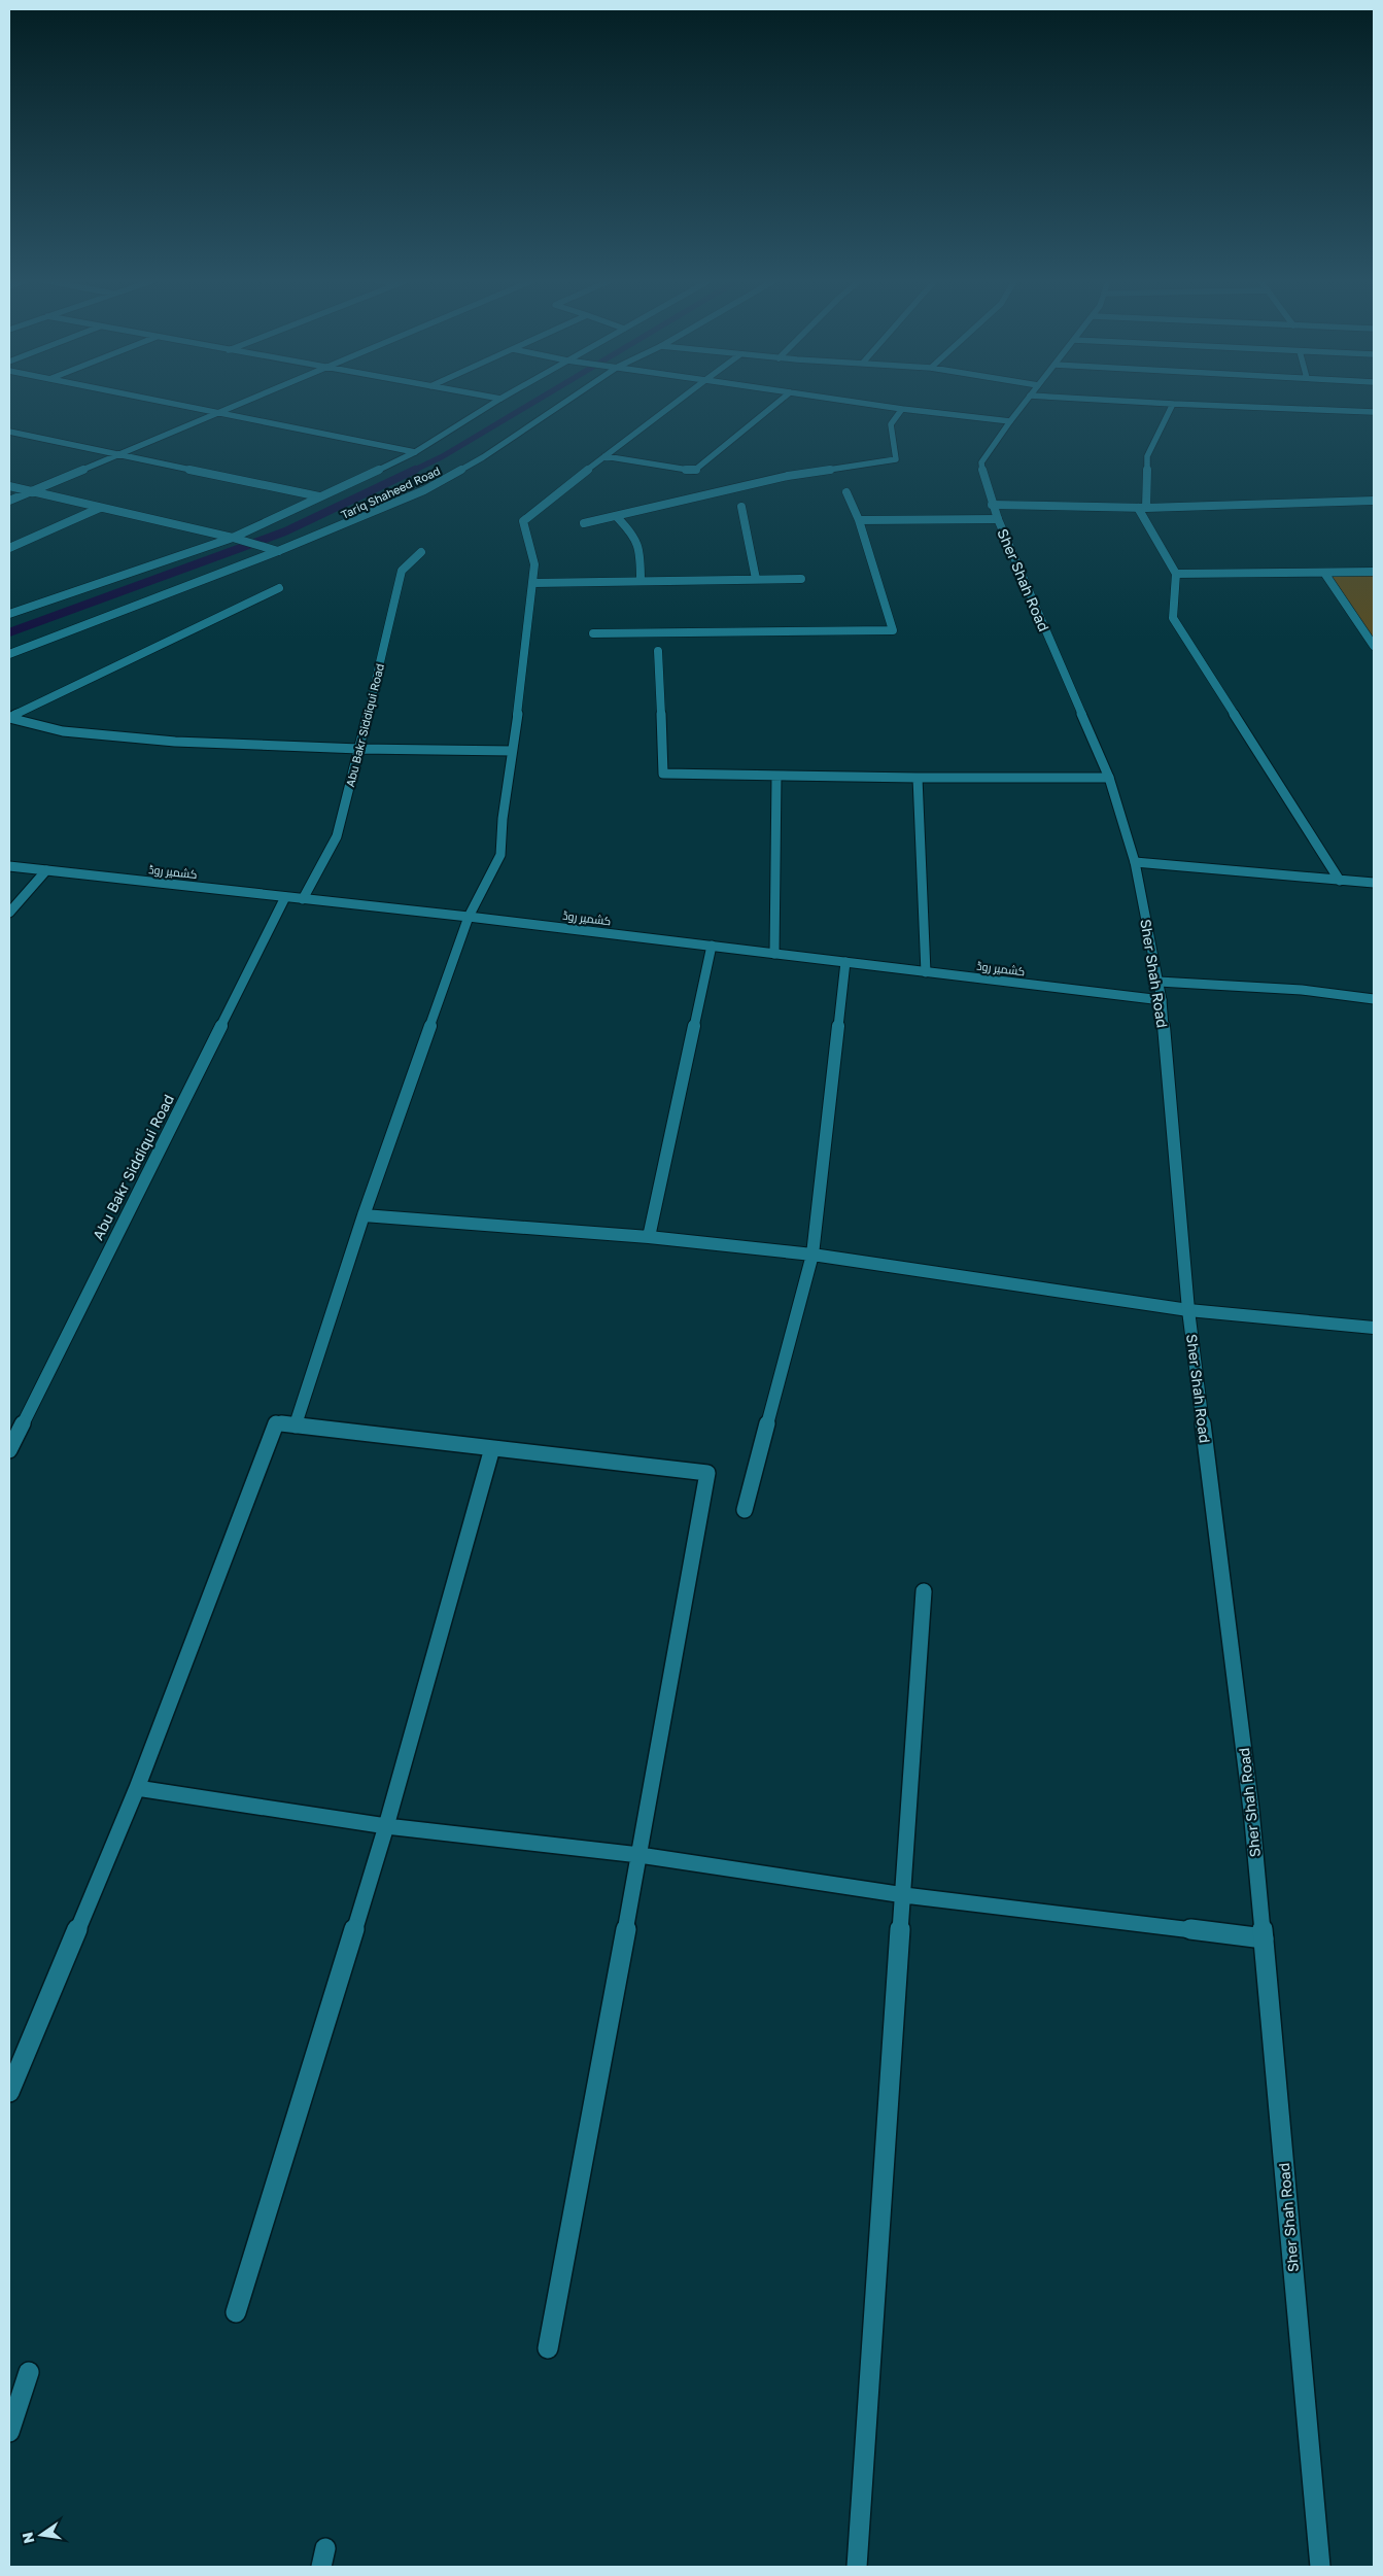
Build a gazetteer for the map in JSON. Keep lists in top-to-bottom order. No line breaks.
{"streets":{"street":["Tariq Shaheed Road","Sher Shah Road","Abu Bakr Siddiqui Road","کشمیر روڈ"]},"crossings":[["Sher Shah Road","کشمیر روڈ"],["Abu Bakr Siddiqui Road","کشمیر روڈ"]],"north":"left"}
